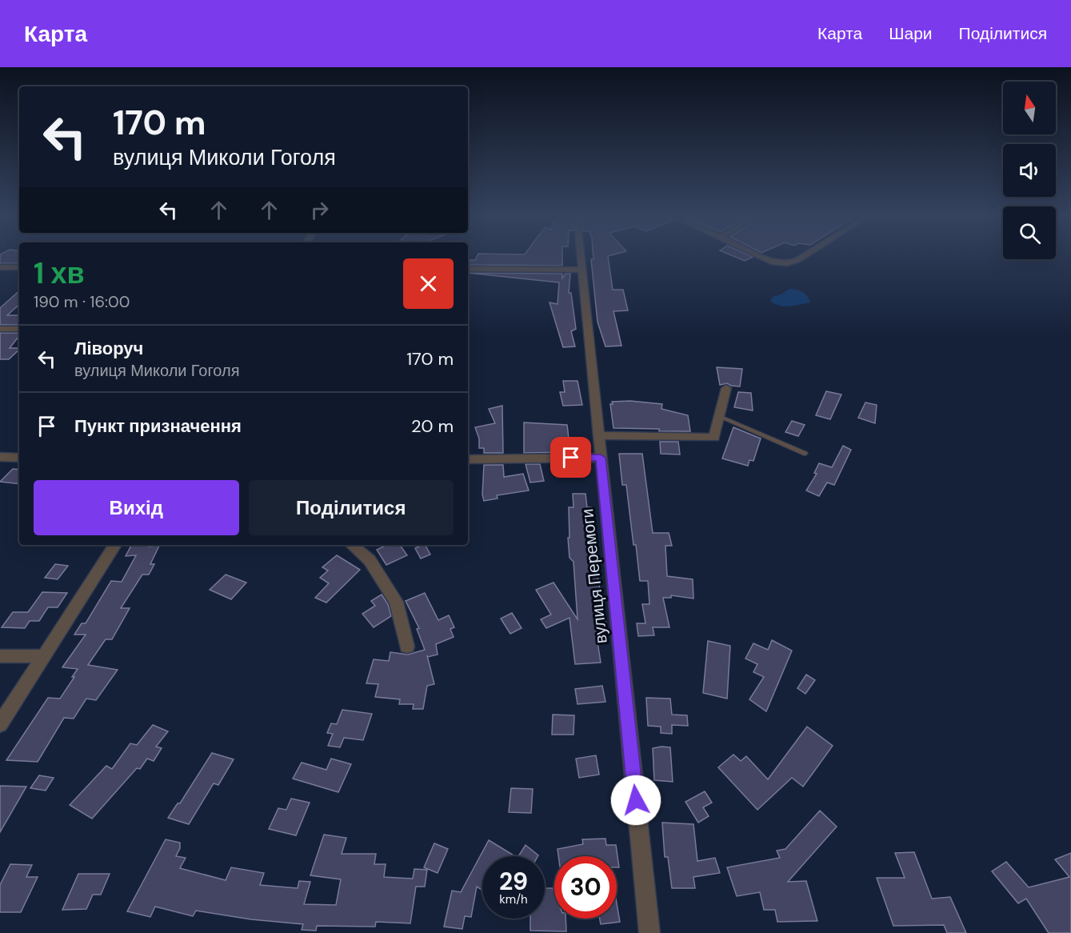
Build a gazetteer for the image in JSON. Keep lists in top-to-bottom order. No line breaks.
{"streets":{"street":["вулиця Перемоги"]},"north":"top","page":{"header":"Карта","nav":["Карта","Шари","Поділитися"],"turn":["170 m","вулиця Миколи Гоголя"],"heading":["1 хв","190 m · 16:00"],"list":[{"name":"Ліворуч","note":"вулиця Миколи Гоголя","value":"170 m"},{"name":"Пункт призначення","value":"20 m"}],"buttons":["Вихід","Поділитися"],"speed":"29 km/h","limit":"30"}}
